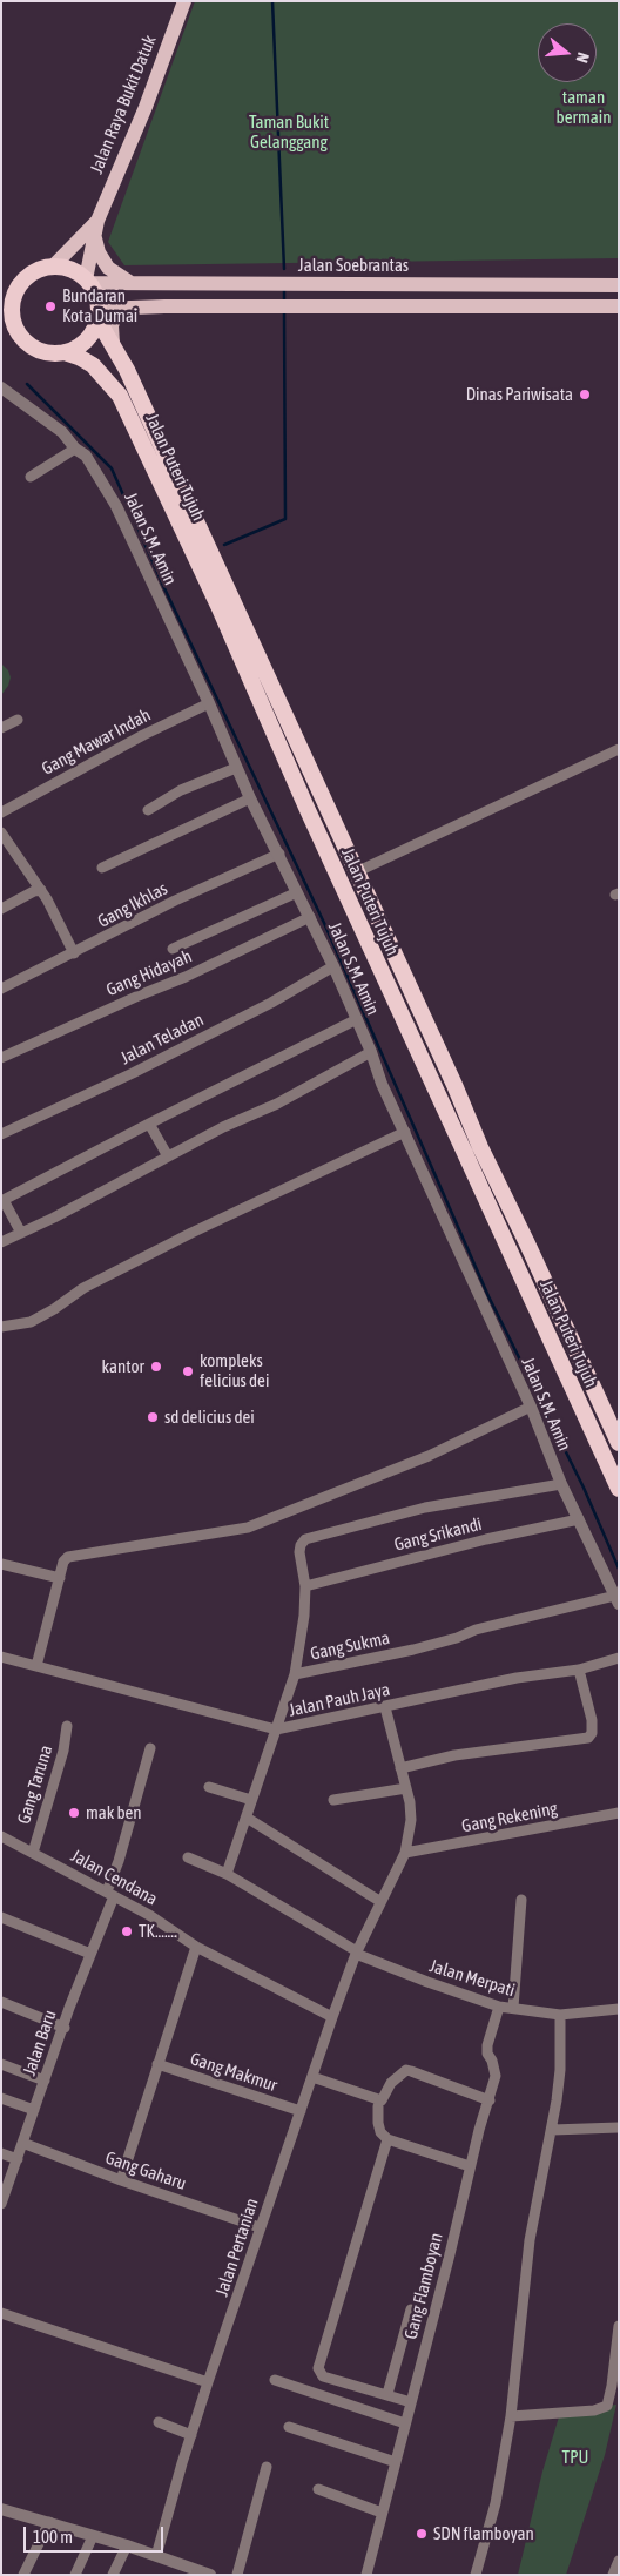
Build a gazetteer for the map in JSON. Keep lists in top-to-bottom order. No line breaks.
{"streets":{"highway":["Jalan Puteri Tujuh"],"main road":["Jalan Raya Bukit Datuk","Jalan Soebrantas"],"street":["Jalan S.M. Amin","Gang Mawar Indah","Gang Ikhlas","Gang Hidayah","Jalan Teladan","Gang Srikandi","Gang Sukma","Jalan Pauh Jaya","Gang Taruna","Gang Rekening","Jalan Cendana","Jalan Merpati","Jalan Baru","Gang Makmur","Gang Gaharu","Jalan Pertanian","Gang Flamboyan"]},"crossings":[["Jalan Raya Bukit Datuk","Jalan Soebrantas"],["Jalan Raya Bukit Datuk","Jalan Puteri Tujuh"],["Jalan Soebrantas","Jalan Puteri Tujuh"],["Jalan S.M. Amin","Gang Mawar Indah"],["Jalan S.M. Amin","Gang Ikhlas"],["Jalan S.M. Amin","Gang Hidayah"],["Jalan S.M. Amin","Jalan Teladan"],["Jalan S.M. Amin","Gang Srikandi"],["Jalan S.M. Amin","Gang Sukma"],["Gang Sukma","Jalan Pauh Jaya"],["Gang Sukma","Jalan Merpati"],["Gang Taruna","Jalan Cendana"],["Gang Rekening","Jalan Pertanian"],["Jalan Cendana","Jalan Baru"],["Jalan Cendana","Jalan Pertanian"],["Jalan Merpati","Jalan Pertanian"],["Jalan Merpati","Gang Flamboyan"],["Jalan Baru","Gang Gaharu"],["Gang Makmur","Jalan Pertanian"],["Gang Gaharu","Jalan Pertanian"]],"parks":["taman bermain","Taman Bukit Gelanggang","TPU"],"places":["Bundaran Kota Dumai","Dinas Pariwisata","kantor","kompleks felicius dei","sd delicius dei","mak ben","TK.......","SDN flamboyan"],"scale_bar":"100 m","north":"right"}
